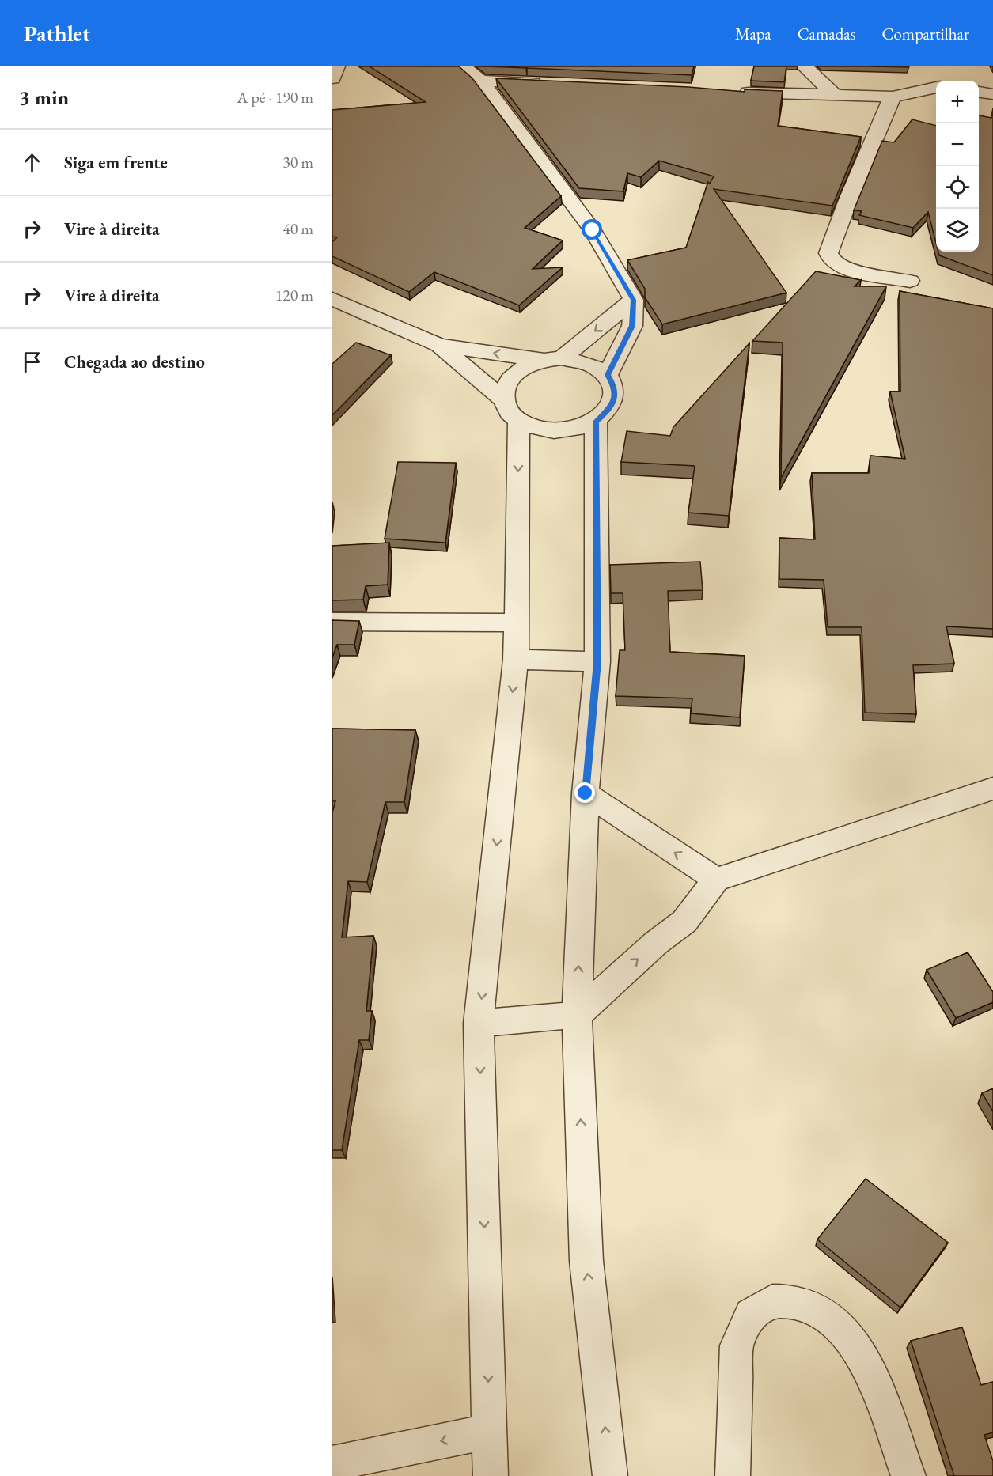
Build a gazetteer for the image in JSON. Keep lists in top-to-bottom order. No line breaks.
{"page":{"header":"Pathlet","nav":["Mapa","Camadas","Compartilhar"],"heading":["3 min","A pé · 190 m"],"map_buttons":["+","−"],"list":[["Siga em frente","30 m"],["Vire à direita","40 m"],["Vire à direita","120 m"],"Chegada ao destino"]}}
